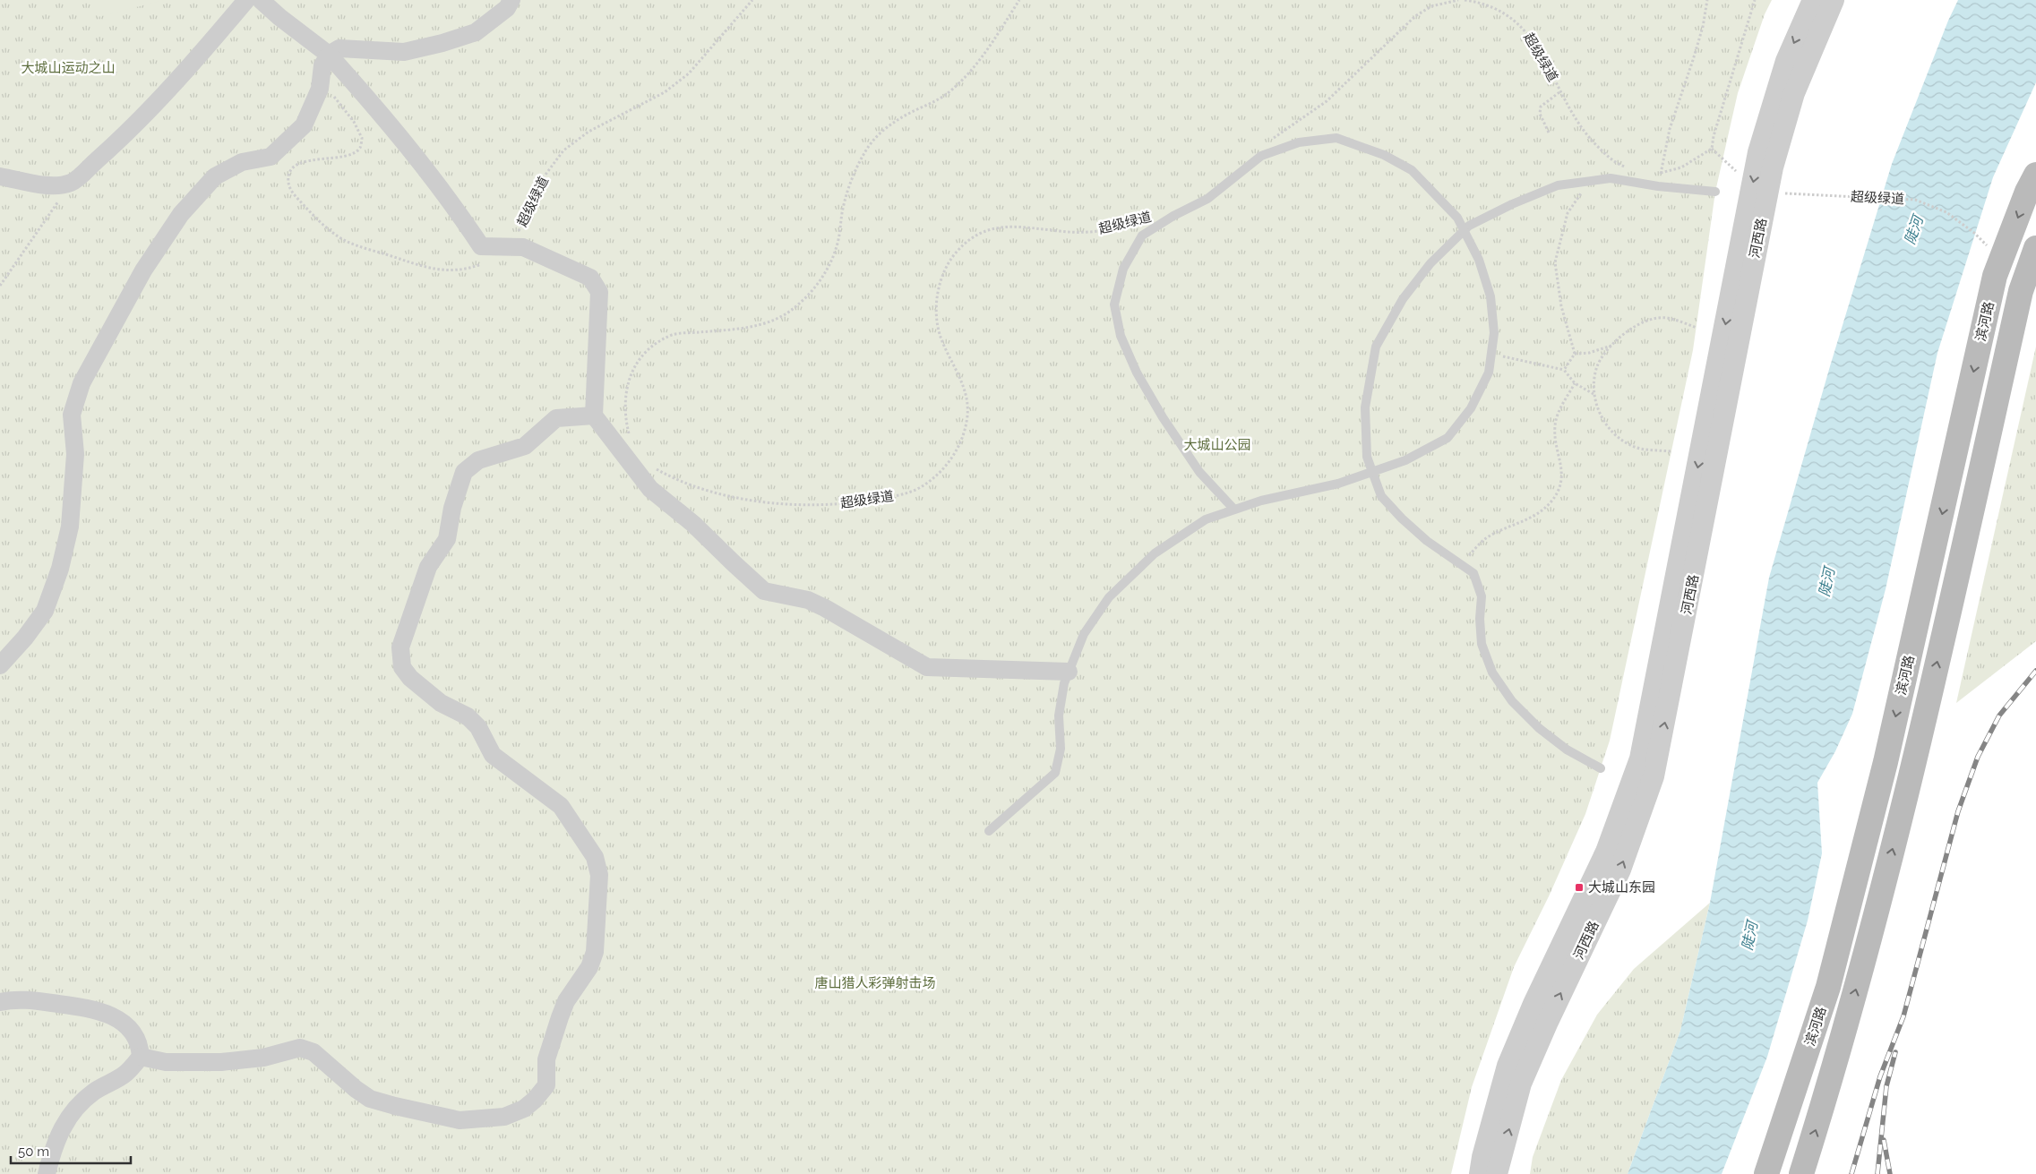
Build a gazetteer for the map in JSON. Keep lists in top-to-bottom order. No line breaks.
{"streets":{"main road":["滨河路"],"street":["河西路"],"path":["超级绿道"]},"water":["陡河"],"parks":["大城山运动之山","大城山公园","唐山猎人彩弹射击场"],"places":{"transit":["大城山东园"]},"scale_bar":"50 m"}
